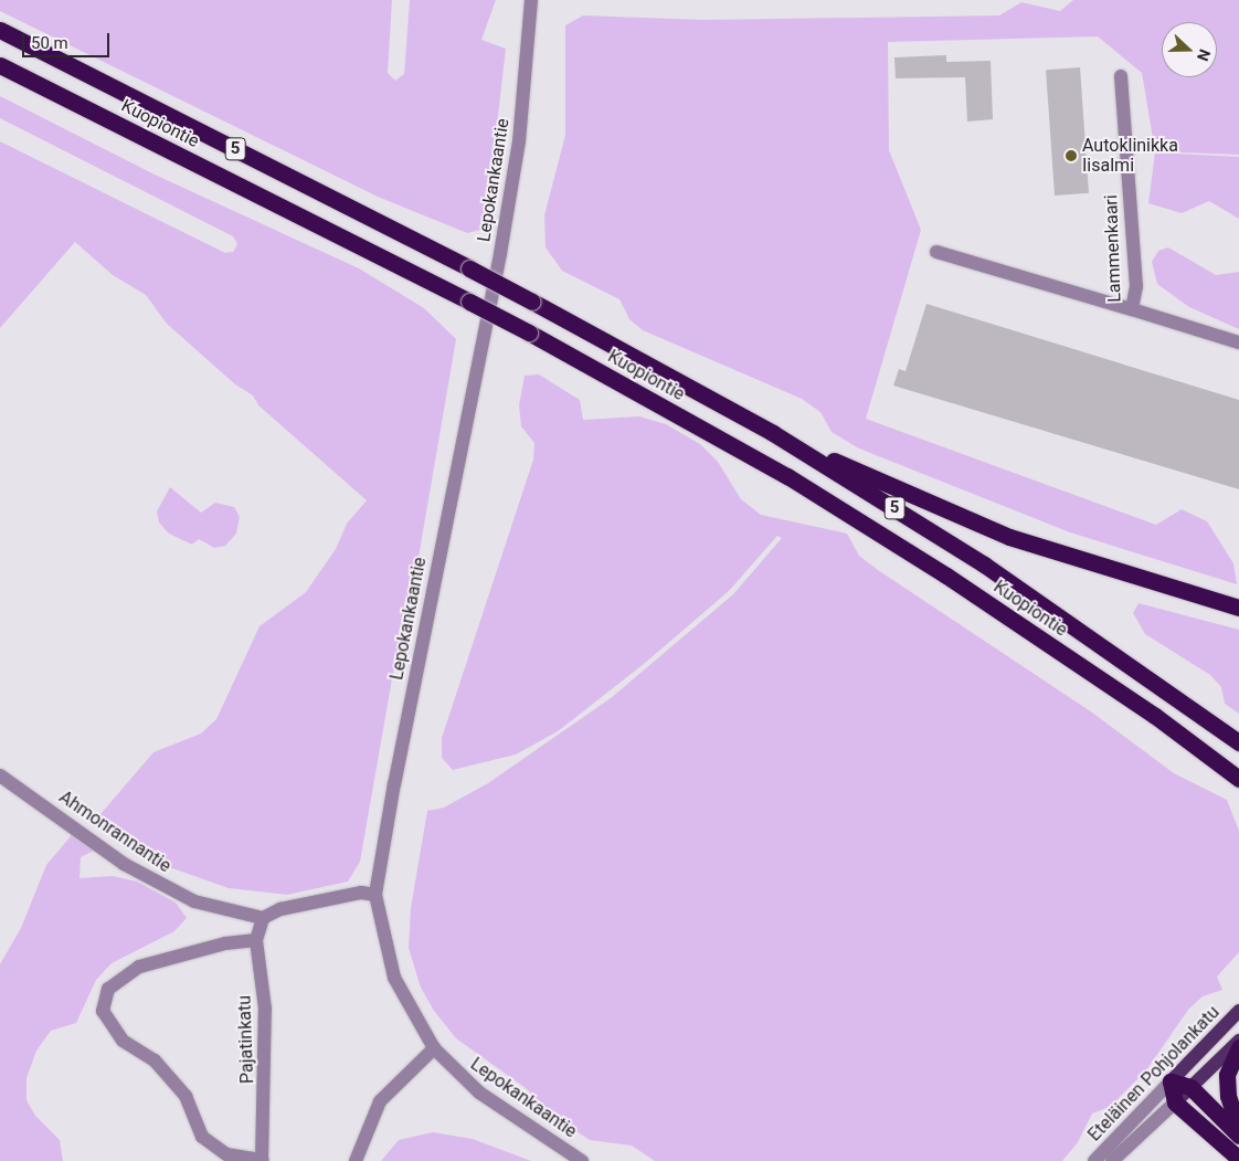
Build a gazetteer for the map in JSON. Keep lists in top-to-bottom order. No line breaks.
{"streets":{"highway":["Kuopiontie","5"],"main road":["Eteläinen Pohjolankatu"],"street":["Lepokankaantie","Lammenkaari","Ahmonrannantie","Pajatinkatu"]},"crossings":[["Ahmonrannantie","Pajatinkatu"]],"places":["Autoklinikka Iisalmi"],"scale_bar":"50 m","north":"right"}
